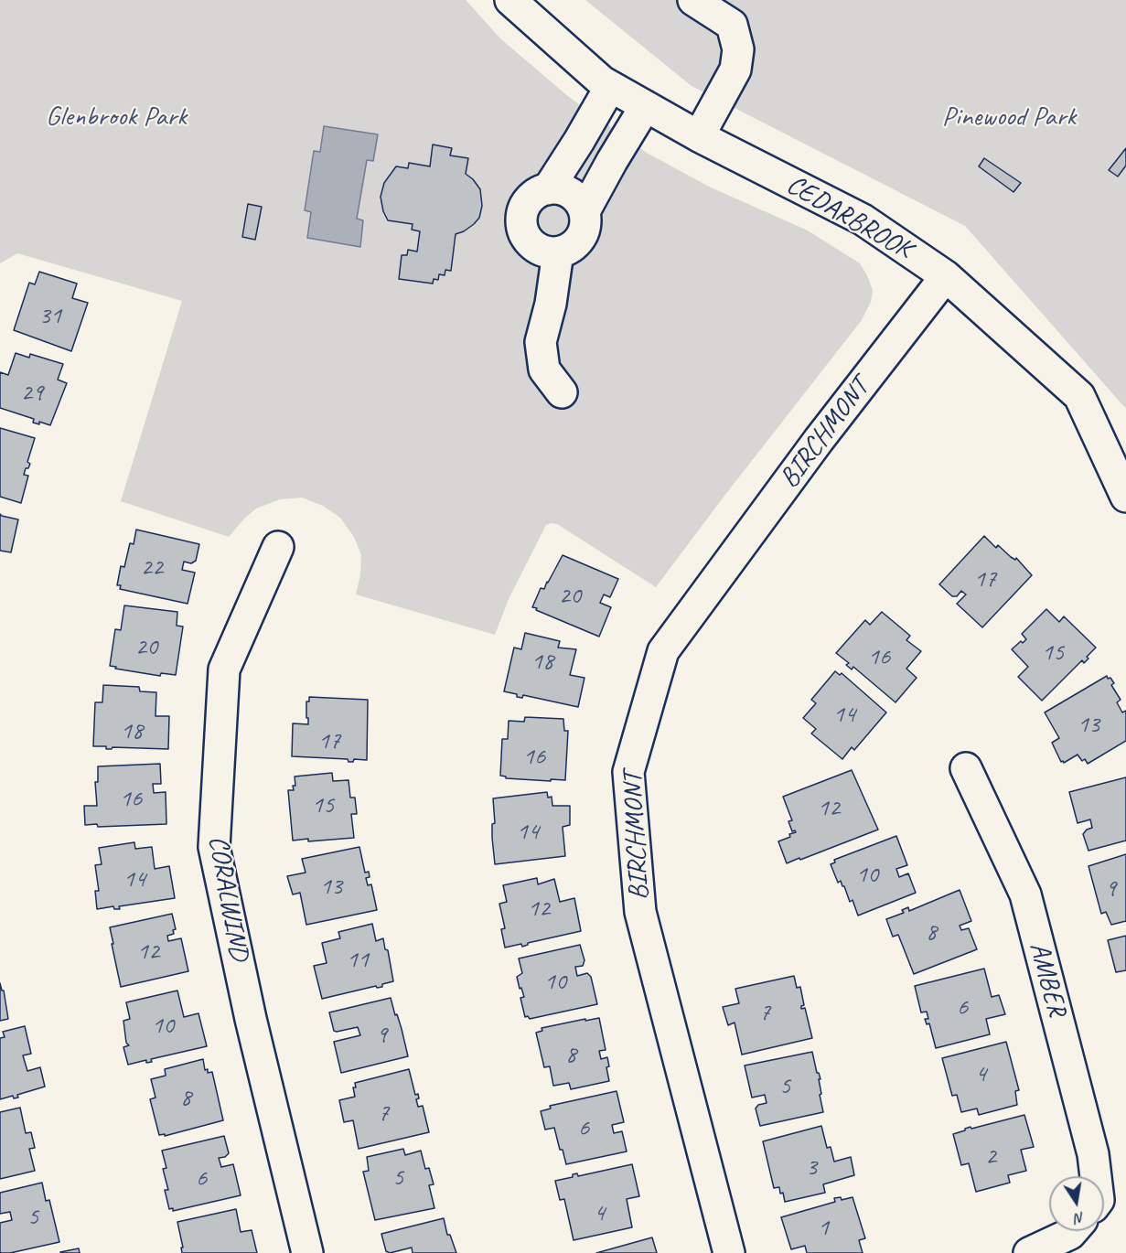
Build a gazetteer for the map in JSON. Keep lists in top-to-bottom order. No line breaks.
{"streets":{"street":["CEDARBROOK","BIRCHMONT","CORALWIND","AMBER"]},"crossings":[["CEDARBROOK","BIRCHMONT"]],"parks":["Glenbrook Park","Pinewood Park"],"house_numbers":["31","29","22","17","20","20","15","16","18","14","13","18","17","16","16","15","12","14","10","14","13","9","12","8","12","11","10","6","7","10","9","8","4","5","8","7","6","2","3","5","6","4","5","1"],"north":"bottom"}
